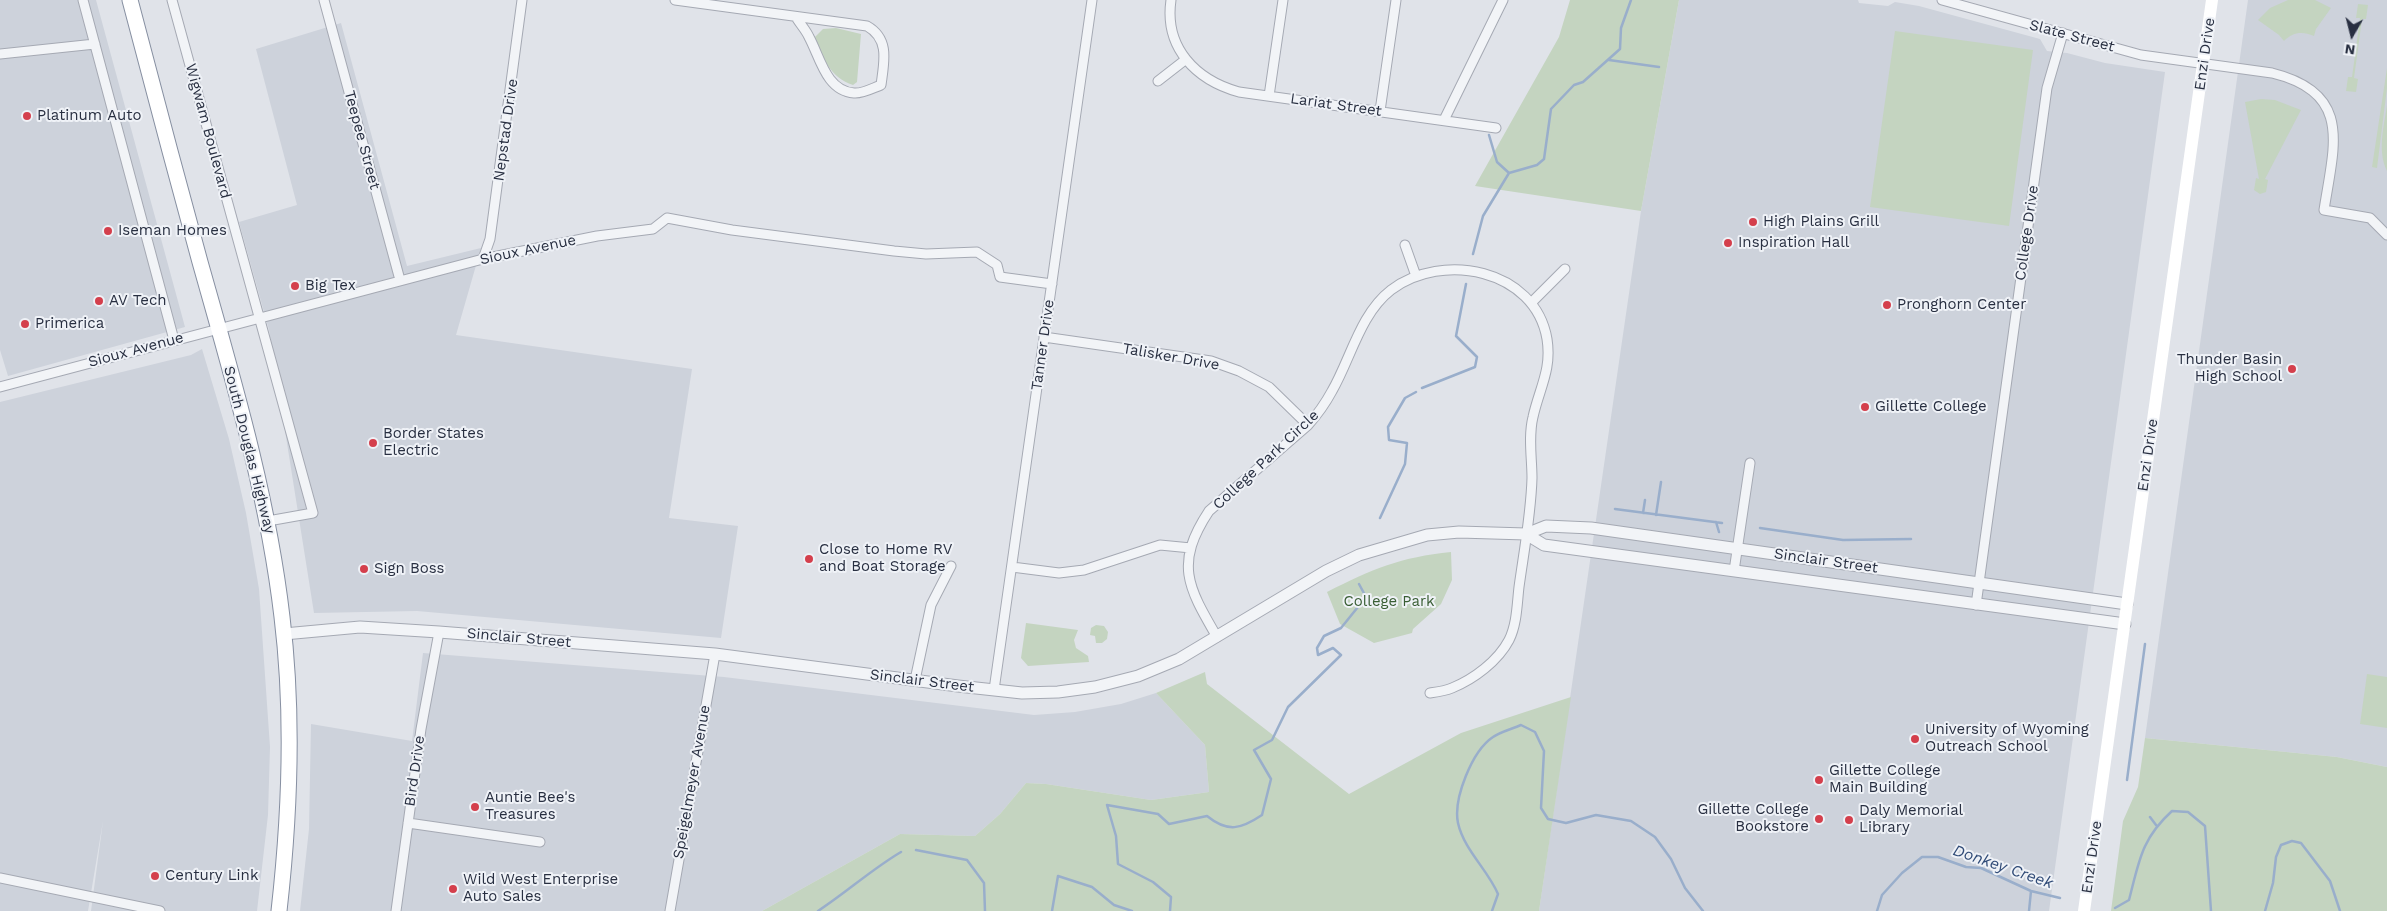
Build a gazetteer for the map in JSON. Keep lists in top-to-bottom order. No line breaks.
{"streets":{"highway":["South Douglas Highway"],"main road":["Enzi Drive"],"street":["Slate Street","Lariat Street","Nepstad Drive","Wigwam Boulevard","Teepee Street","College Drive","Sioux Avenue","Tanner Drive","Talisker Drive","College Park Circle","Sinclair Street","Bird Drive","Speigelmeyer Avenue"]},"crossings":[["Slate Street","Enzi Drive"],["Slate Street","College Drive"],["Enzi Drive","Sinclair Street"],["Nepstad Drive","Sioux Avenue"],["Wigwam Boulevard","Sioux Avenue"],["Wigwam Boulevard","South Douglas Highway"],["Teepee Street","Sioux Avenue"],["College Drive","Sinclair Street"],["Sioux Avenue","Tanner Drive"],["Sioux Avenue","South Douglas Highway"],["Tanner Drive","Talisker Drive"],["Tanner Drive","Sinclair Street"],["Talisker Drive","College Park Circle"],["South Douglas Highway","Sinclair Street"],["College Park Circle","Sinclair Street"],["Sinclair Street","Bird Drive"],["Sinclair Street","Speigelmeyer Avenue"]],"water":["Donkey Creek"],"parks":["College Park"],"places":["Platinum Auto","High Plains Grill","Iseman Homes","Inspiration Hall","Big Tex","AV Tech","Pronghorn Center","Primerica","Thunder Basin High School","Gillette College","Border States Electric","Close to Home RV and Boat Storage","Sign Boss","University of Wyoming Outreach School","Gillette College Main Building","Auntie Bee's Treasures","Gillette College Bookstore","Daly Memorial Library","Century Link","Wild West Enterprise Auto Sales"],"north":"bottom"}
